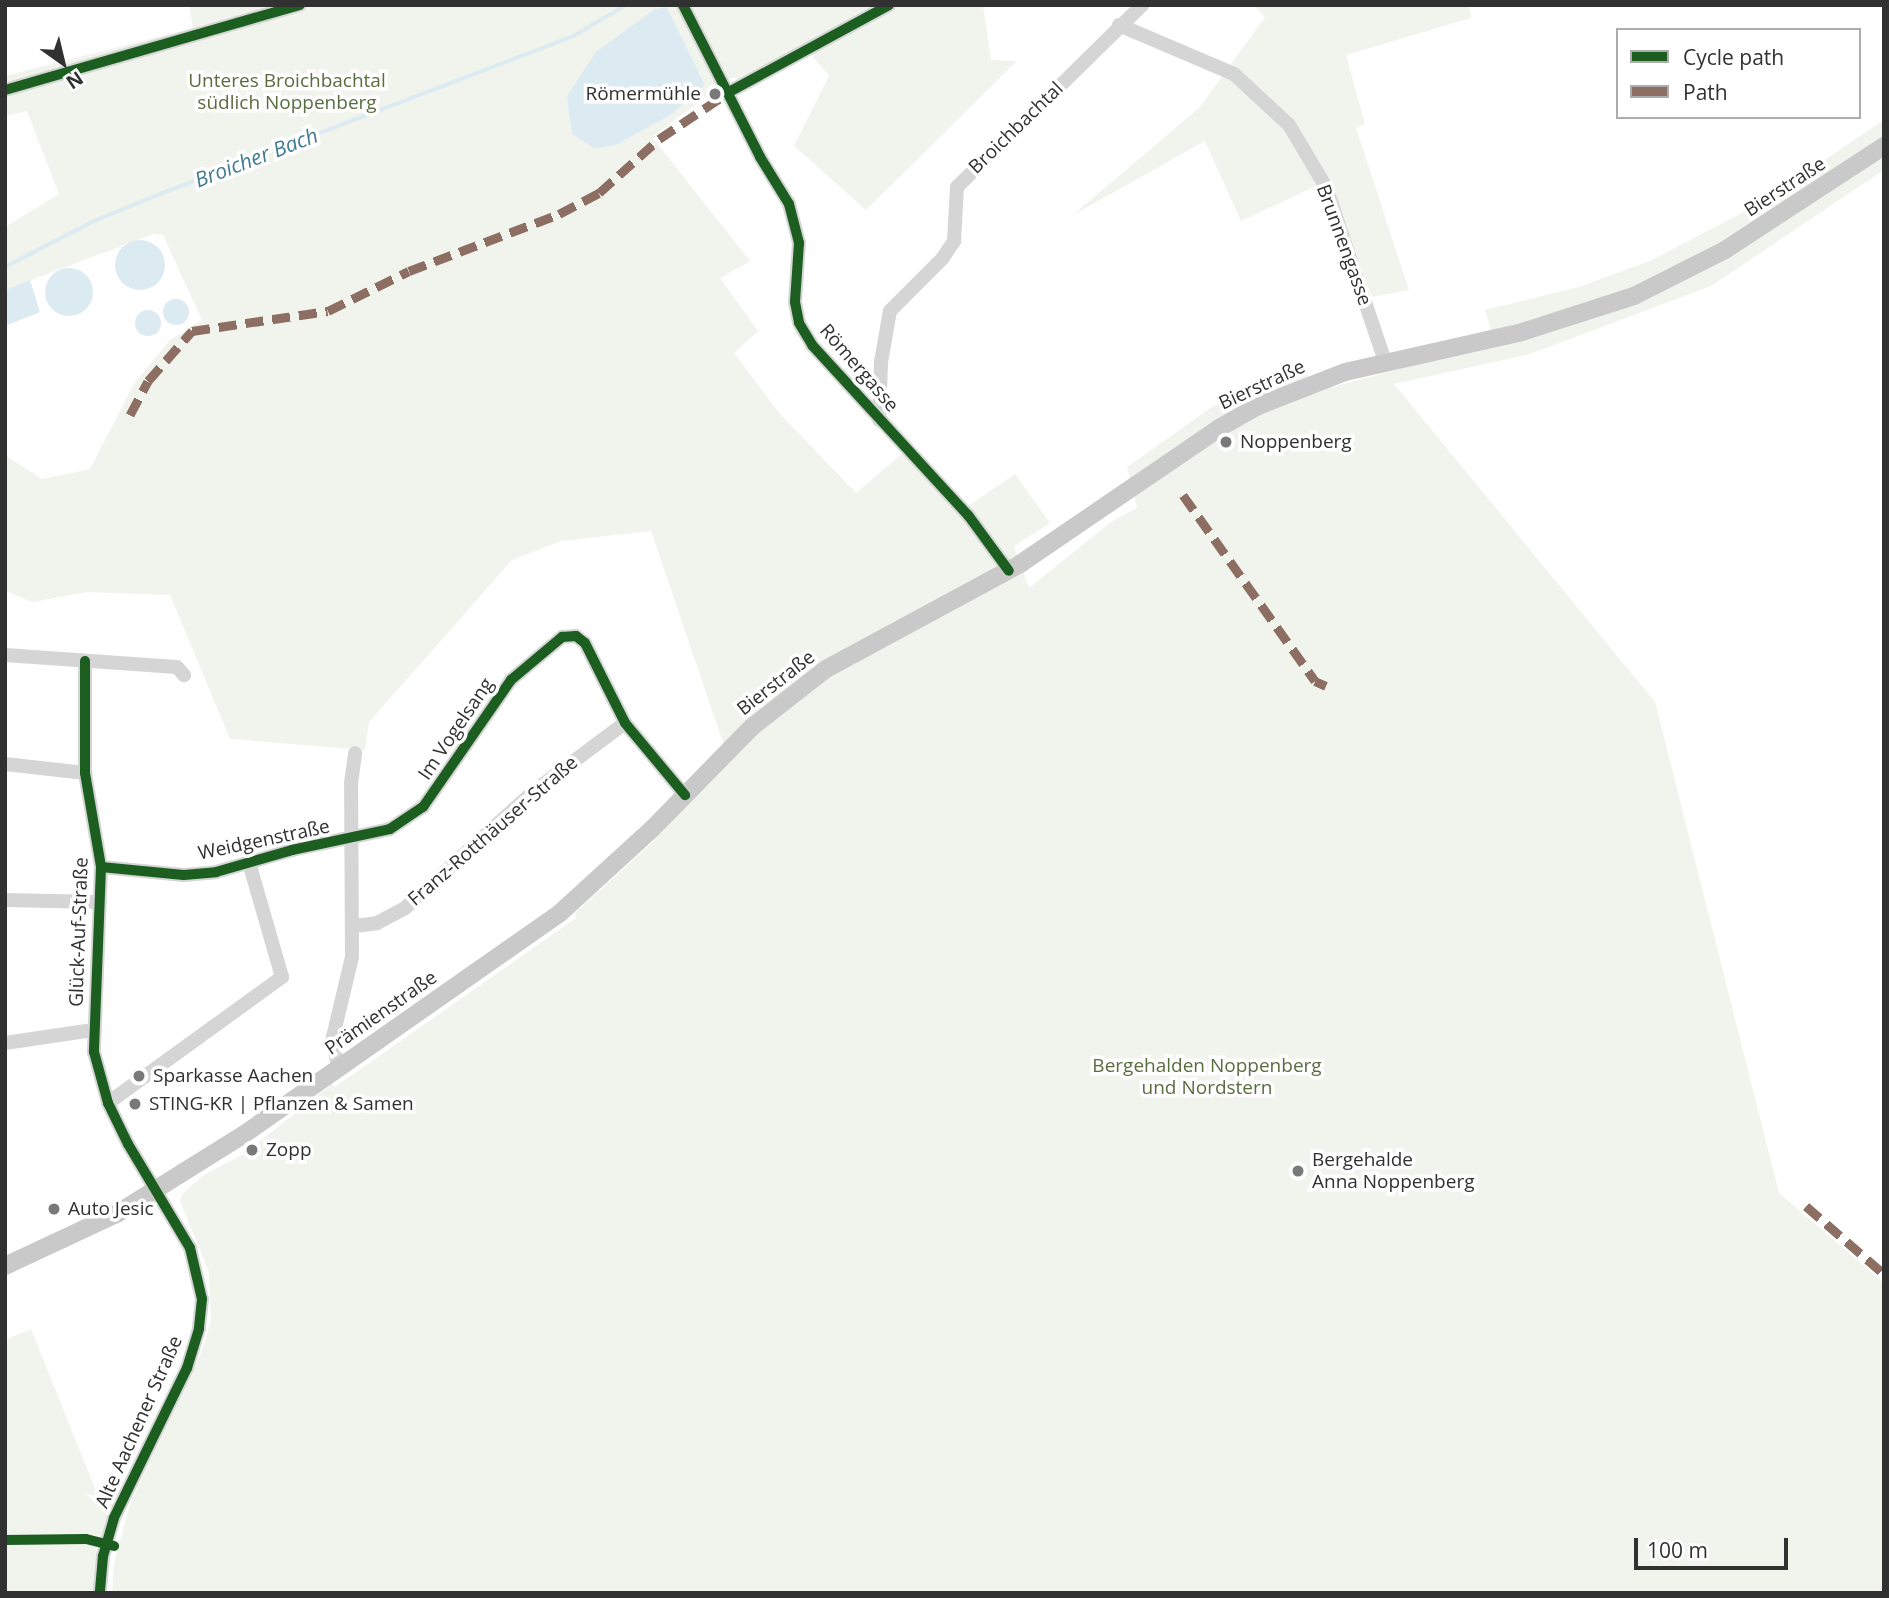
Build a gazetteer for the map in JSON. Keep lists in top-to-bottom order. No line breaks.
{"streets":{"main road":["Bierstraße","Prämienstraße"],"street":["Broichbachtal","Brunnengasse","Römergasse","Im Vogelsang","Franz-Rotthäuser-Straße","Weidgenstraße","Glück-Auf-Straße","Alte Aachener Straße"]},"crossings":[["Broichbachtal","Brunnengasse"],["Broichbachtal","Römergasse"],["Bierstraße","Brunnengasse"],["Bierstraße","Römergasse"],["Bierstraße","Prämienstraße"],["Im Vogelsang","Franz-Rotthäuser-Straße"],["Im Vogelsang","Weidgenstraße"],["Weidgenstraße","Glück-Auf-Straße"],["Glück-Auf-Straße","Prämienstraße"],["Glück-Auf-Straße","Alte Aachener Straße"],["Prämienstraße","Alte Aachener Straße"]],"water":["Broicher Bach"],"parks":["Unteres Broichbachtal südlich Noppenberg","Bergehalden Noppenberg und Nordstern"],"places":["Römermühle","Noppenberg","Sparkasse Aachen","STING-KR | Pflanzen & Samen","Zopp","Bergehalde Anna Noppenberg","Auto Jesic"],"legend":["Cycle path","Path"],"scale_bar":"100 m","north":"bottom right"}
